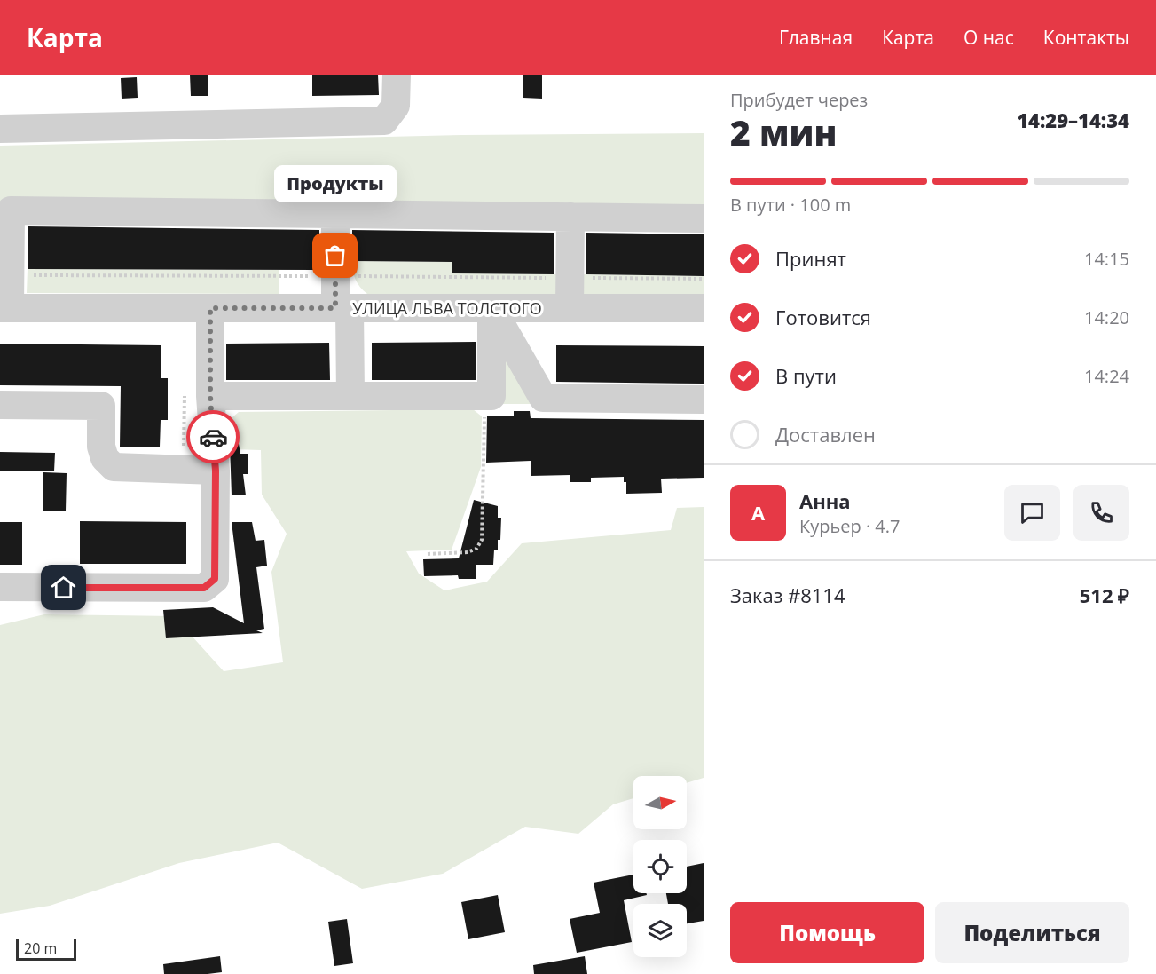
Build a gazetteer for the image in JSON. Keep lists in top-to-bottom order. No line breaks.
{"streets":{"street":["УЛИЦА ЛЬВА ТОЛСТОГО"]},"places":["Продукты"],"scale_bar":"20 m","north":"right","page":{"header":"Карта","nav":["Главная","Карта","О нас","Контакты"],"heading":["2 мин","Прибудет через","14:29–14:34"],"panel":["Анна","Курьер · 4.7","Заказ #8114","512 ₽"],"bubble":"Продукты","bar":"В пути · 100 m","list":[["Принят","14:15"],["Готовится","14:20"],["В пути","14:24"],"Доставлен"],"round":"А","buttons":["Помощь","Поделиться"],"scale":"20 m"}}
